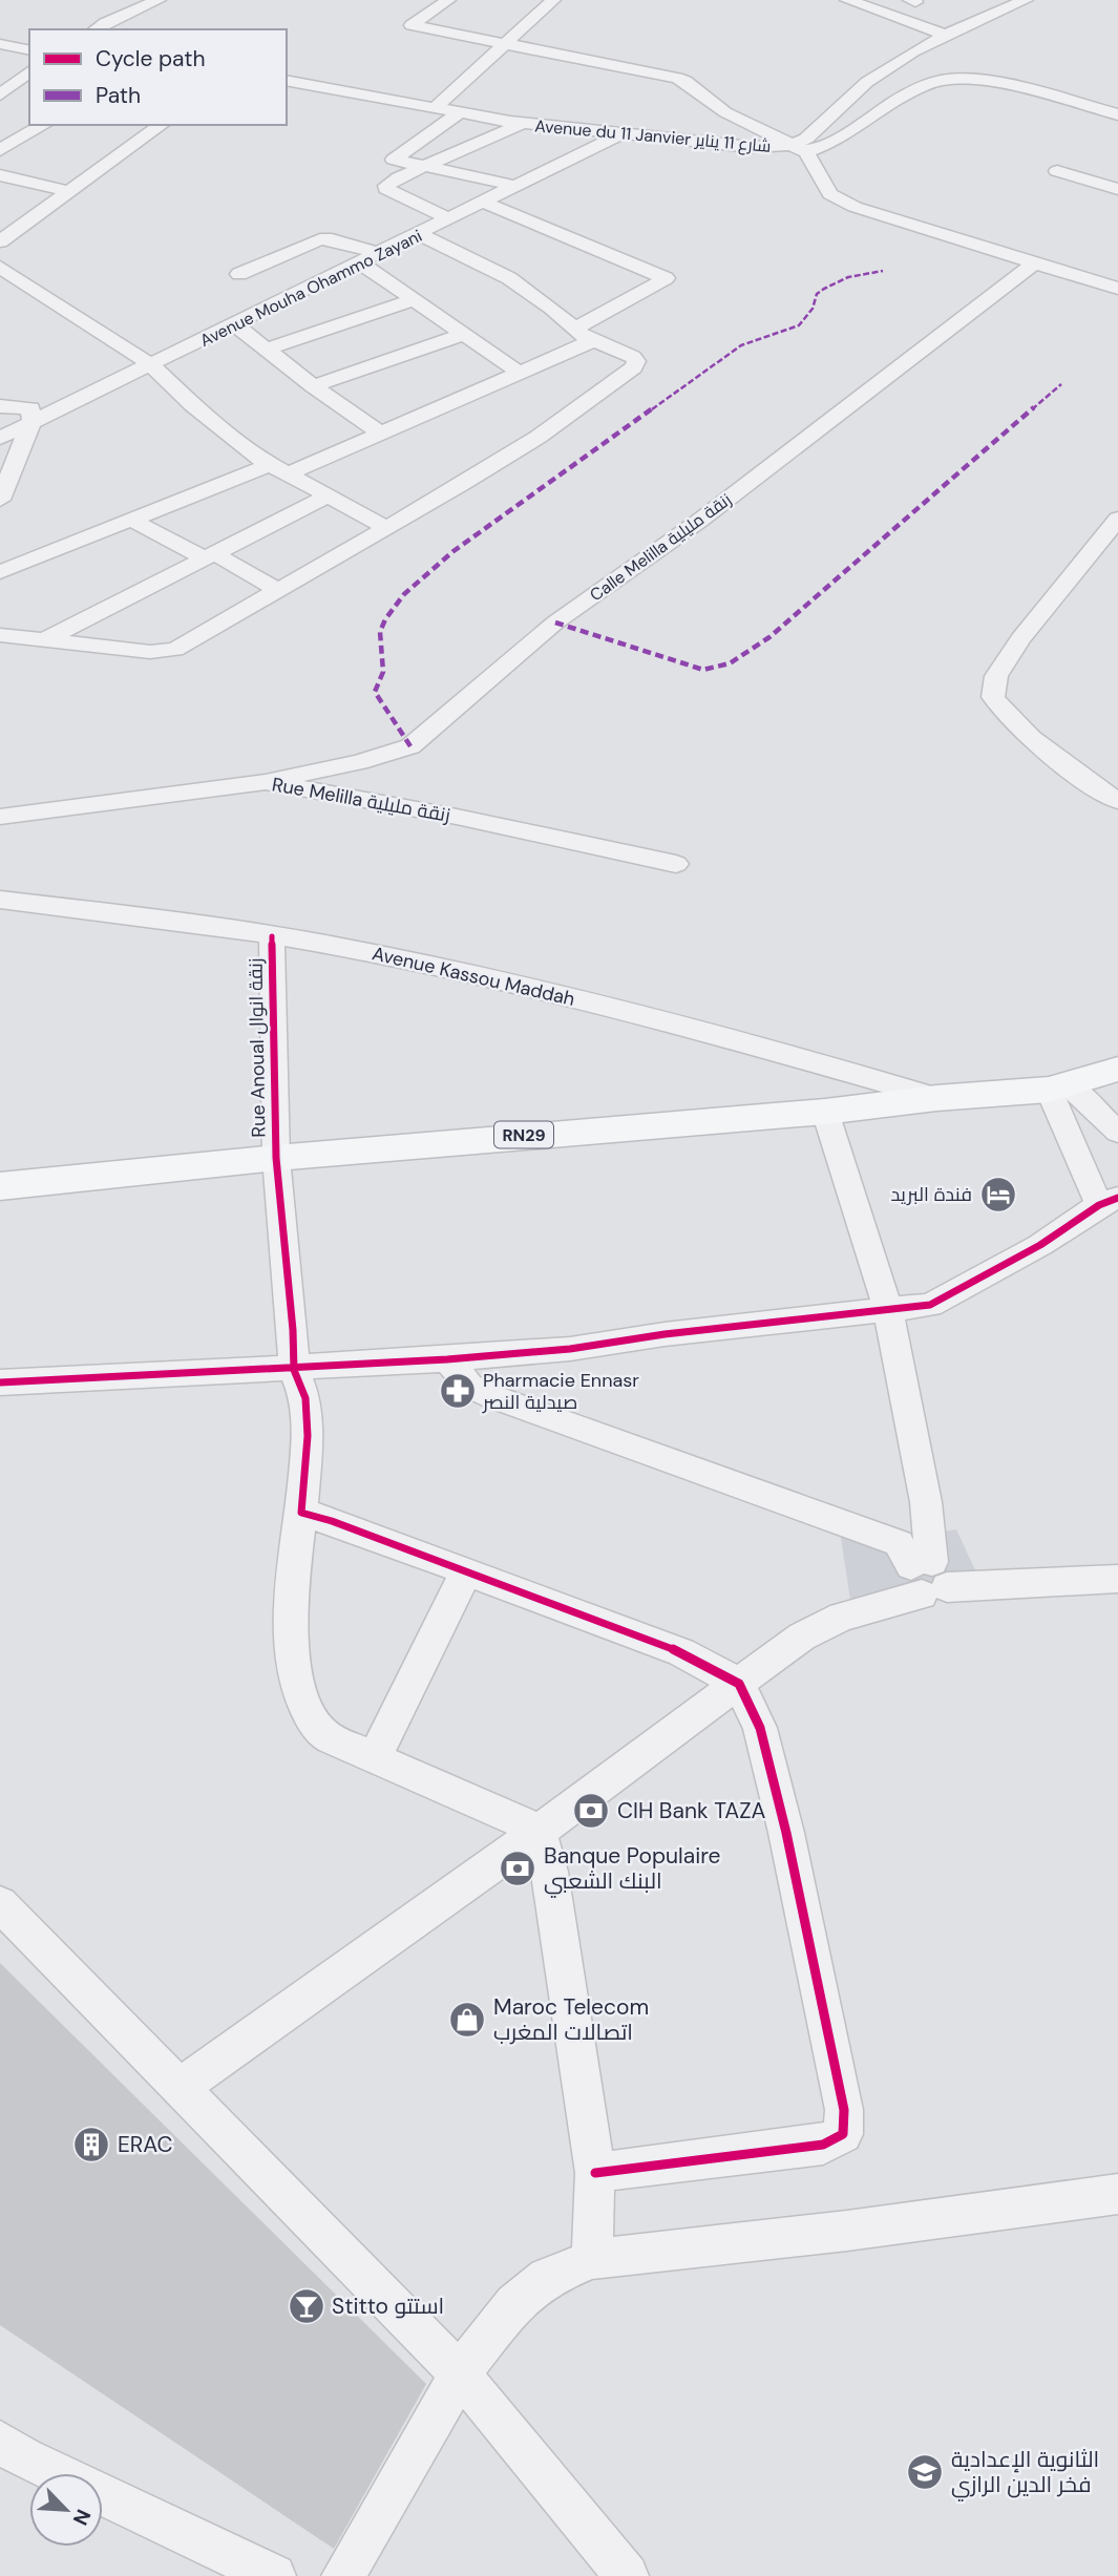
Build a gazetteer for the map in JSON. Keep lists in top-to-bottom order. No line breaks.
{"streets":{"main road":["RN29"],"street":["Avenue du 11 Janvier شارع 11 يناير","Avenue Mouha Ohammo Zayani","Calle Melilla زنقة مليلية","Rue Melilla زنقة مليلية","Avenue Kassou Maddah","Rue Anoual زنقة انوال"]},"crossings":[["Avenue du 11 Janvier شارع 11 يناير","Avenue Mouha Ohammo Zayani"],["Calle Melilla زنقة مليلية","Rue Melilla زنقة مليلية"],["Avenue Kassou Maddah","Rue Anoual زنقة انوال"],["Avenue Kassou Maddah","RN29"],["Rue Anoual زنقة انوال","RN29"]],"places":{"hotel":["فندة البريد"],"pharmacy":["Pharmacie Ennasr صيدلية النصر"],"bank":["CIH Bank TAZA","Banque Populaire البنك الشعبي"],"shop":["Maroc Telecom اتصالات المغرب"],"building":["ERAC"],"bar":["Stitto استتو"],"school or university":["الثانوية الإعدادية فخر الدين الرازي"]},"legend":["Cycle path","Path"],"north":"bottom right"}
